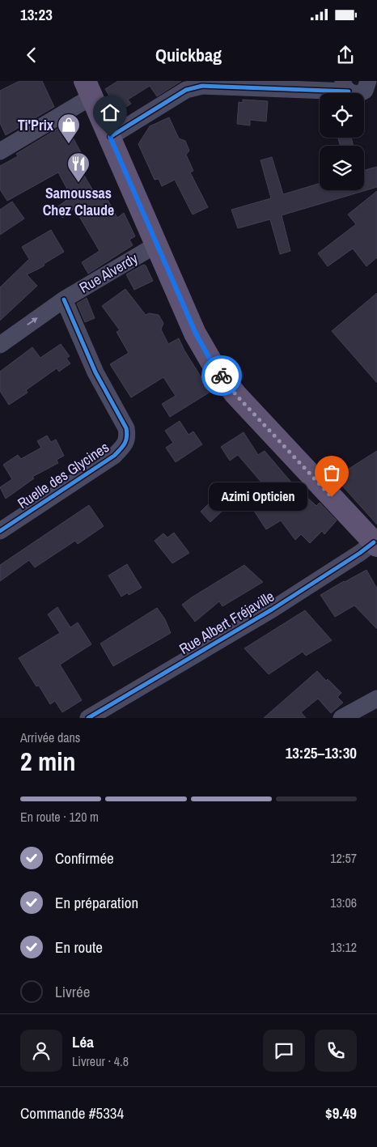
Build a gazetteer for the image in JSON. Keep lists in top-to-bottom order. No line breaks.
{"streets":{"street":["Rue Alverdy","Ruelle des Glycines","Rue Albert Fréjaville"]},"crossings":[["Rue Alverdy","Ruelle des Glycines"]],"one_way":["Rue Alverdy"],"places":{"shop":["Ti'Prix"],"restaurant":["Samoussas Chez Claude"],"other":["Azimi Opticien"]},"page":{"status":"13:23","header":"Quickbag","bubble":"Azimi Opticien","heading":["2 min","Arrivée dans","13:25–13:30"],"panel":["Léa","Livreur · 4.8","Commande #5334","$9.49"],"bar":"En route · 120 m","list":[["Confirmée","12:57"],["En préparation","13:06"],["En route","13:12"],"Livrée"]}}
